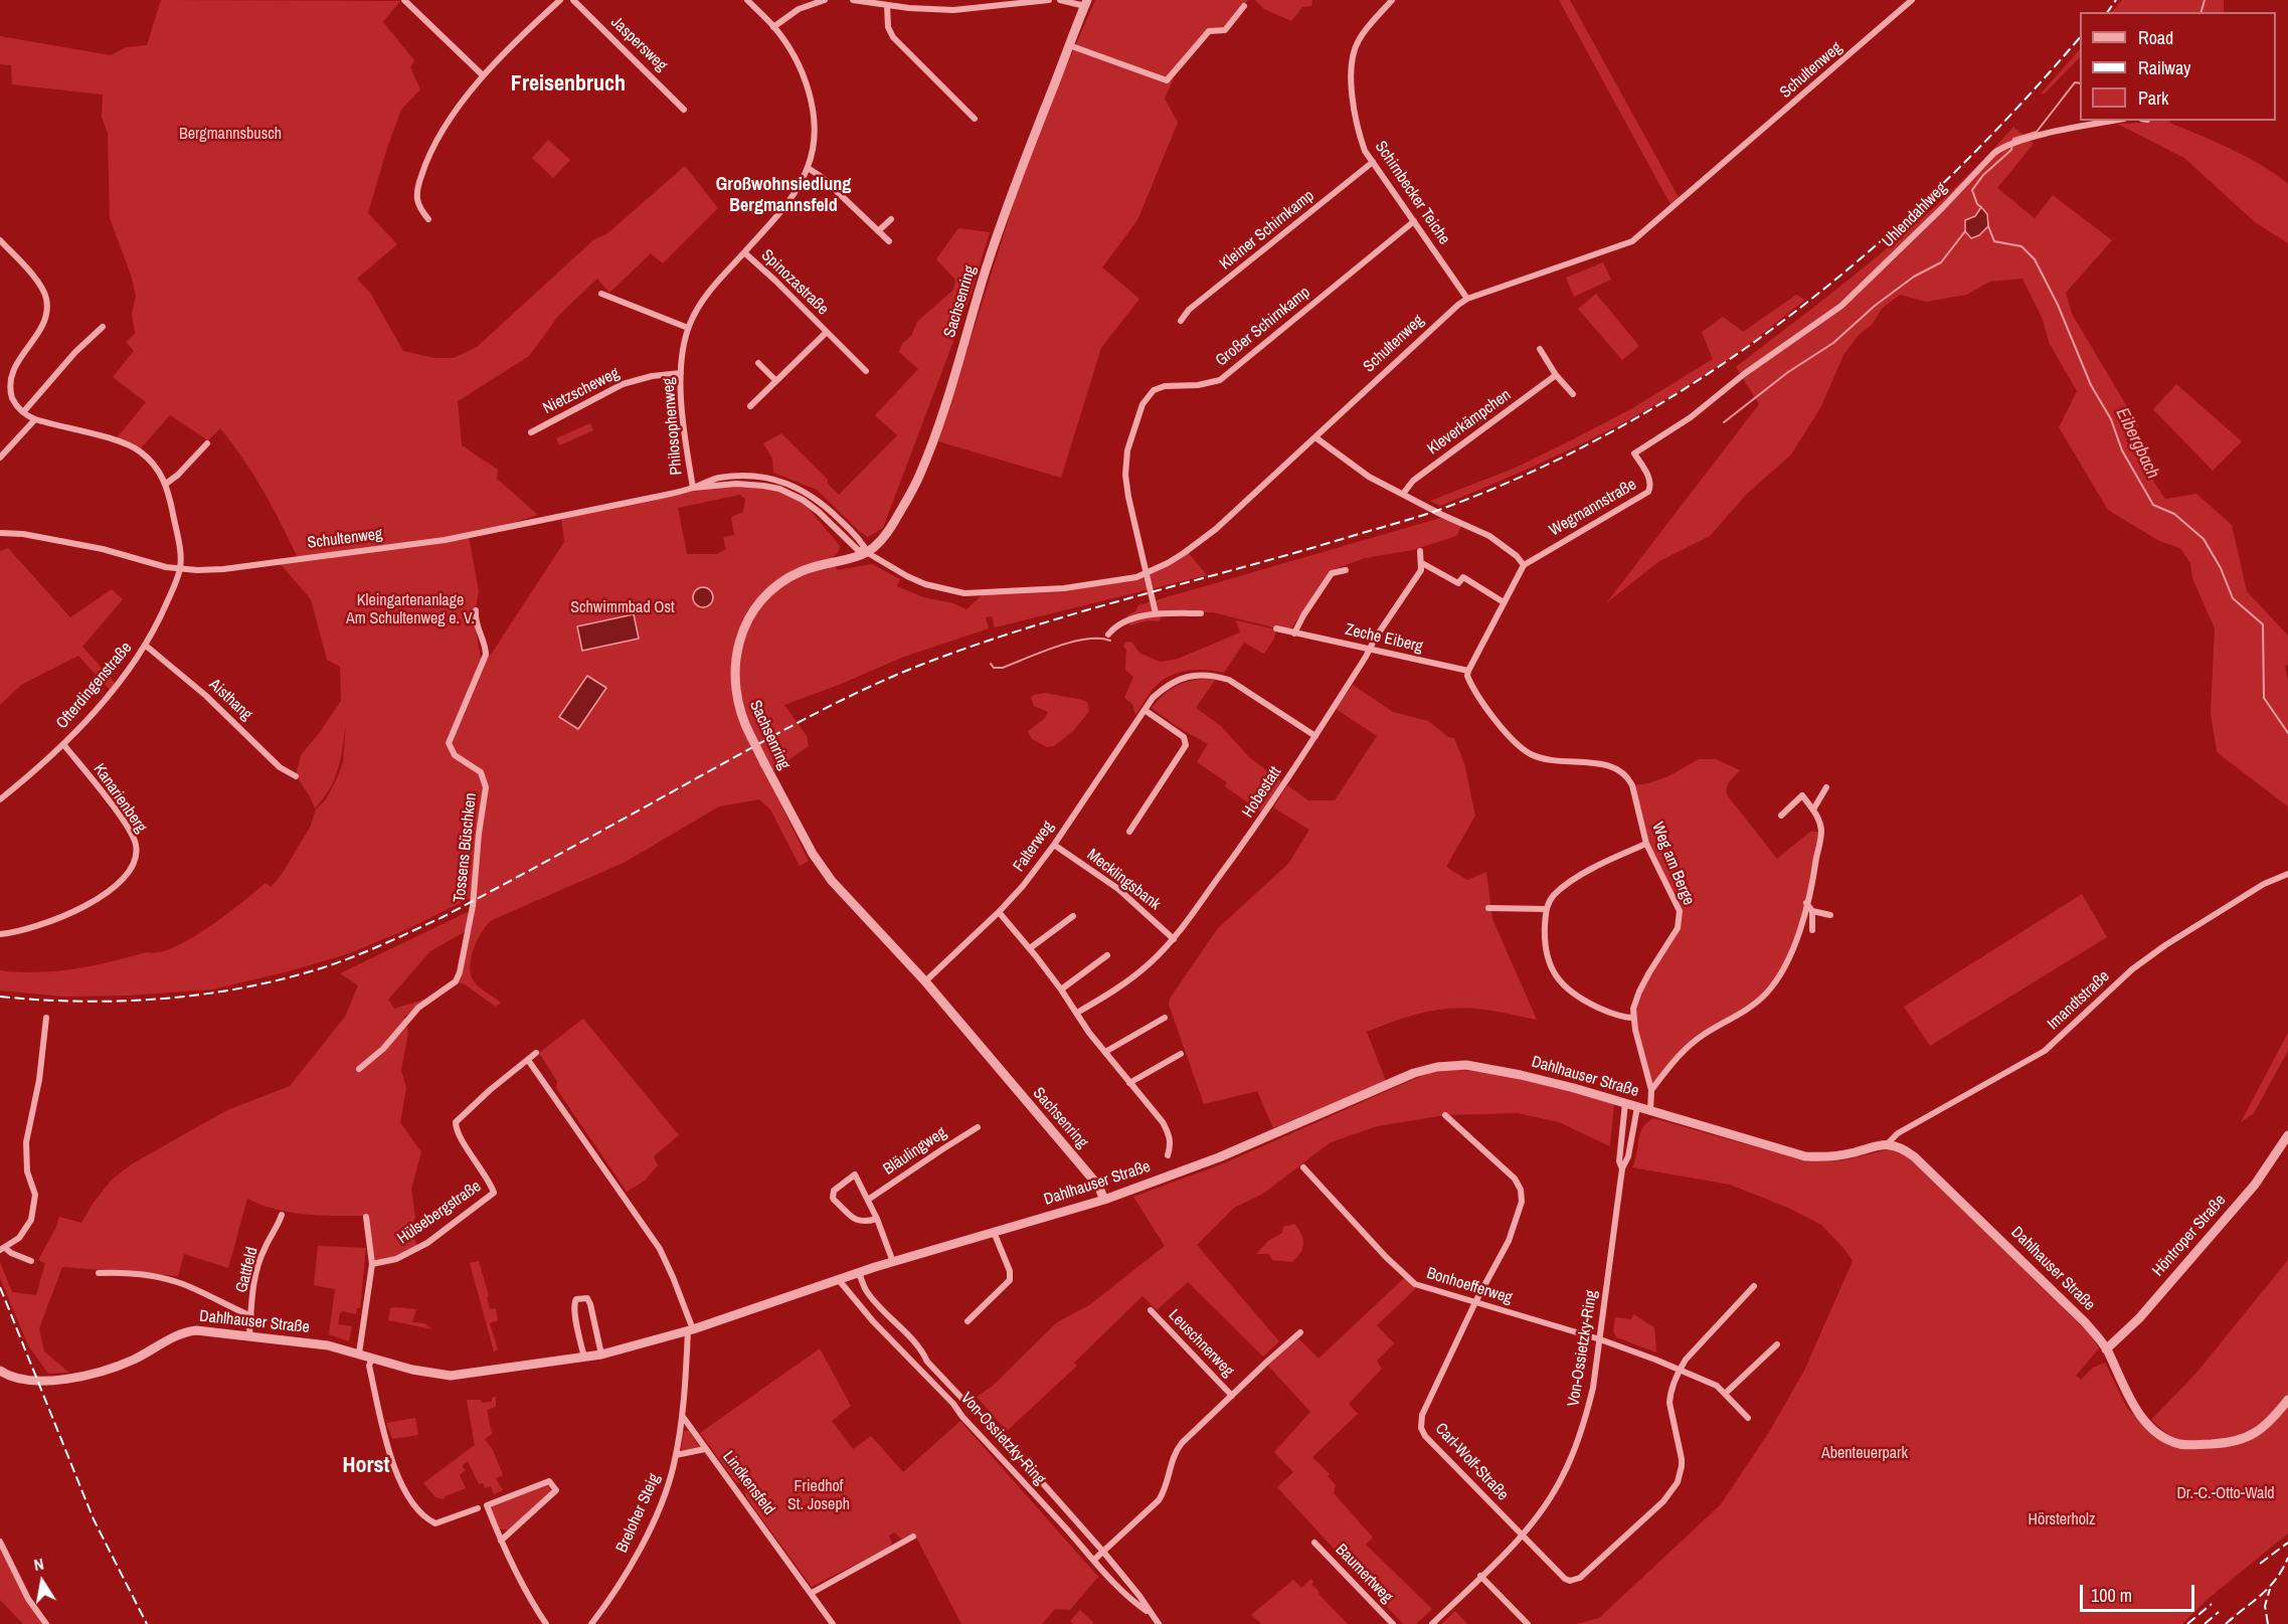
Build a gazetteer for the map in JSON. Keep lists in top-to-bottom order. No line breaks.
{"streets":{"street":["Jaspersweg","Schultenweg","Schirnbecker Teiche","Uhlendahlweg","Kleiner Schirnkamp","Spinozastraße","Sachsenring","Großer Schirnkamp","Nietzscheweg","Kleverkämpchen","Philosophenweg","Wegmannstraße","Zeche Eiberg","Ofterdingenstraße","Aisthang","Hobestatt","Kanarienberg","Falterweg","Tossens Büschken","Weg am Berge","Mecklingsbank","Imandtstraße","Dahlhauser Straße","Bläulingweg","Hülsebergstraße","Höntroper Straße","Gattfeld","Bonhoefferweg","Leuschnerweg","Von-Ossietzky-Ring","Carl-Wolf-Straße","Lindkensfeld","Breloher Steig","Baumertweg"]},"crossings":[["Schultenweg","Schirnbecker Teiche"],["Schultenweg","Sachsenring"],["Schultenweg","Großer Schirnkamp"],["Schultenweg","Philosophenweg"],["Schultenweg","Ofterdingenstraße"],["Schirnbecker Teiche","Kleiner Schirnkamp"],["Schirnbecker Teiche","Großer Schirnkamp"],["Uhlendahlweg","Wegmannstraße"],["Spinozastraße","Philosophenweg"],["Sachsenring","Falterweg"],["Sachsenring","Dahlhauser Straße"],["Nietzscheweg","Philosophenweg"],["Zeche Eiberg","Hobestatt"],["Zeche Eiberg","Weg am Berge"],["Ofterdingenstraße","Aisthang"],["Ofterdingenstraße","Kanarienberg"],["Hobestatt","Falterweg"],["Hobestatt","Mecklingsbank"],["Falterweg","Mecklingsbank"],["Weg am Berge","Dahlhauser Straße"],["Imandtstraße","Dahlhauser Straße"],["Dahlhauser Straße","Höntroper Straße"],["Dahlhauser Straße","Gattfeld"],["Dahlhauser Straße","Von-Ossietzky-Ring"],["Dahlhauser Straße","Breloher Steig"],["Bonhoefferweg","Von-Ossietzky-Ring"],["Bonhoefferweg","Carl-Wolf-Straße"],["Von-Ossietzky-Ring","Carl-Wolf-Straße"],["Lindkensfeld","Breloher Steig"]],"districts":["Freisenbruch","Großwohnsiedlung Bergmannsfeld","Horst"],"water":["Eibergbach"],"parks":["Bergmannsbusch","Kleingartenanlage Am Schultenweg e. V.","Schwimmbad Ost","Abenteuerpark","Friedhof St. Joseph","Dr.-C.-Otto-Wald","Hörsterholz"],"legend":["Road","Railway","Park"],"scale_bar":"100 m","north":"top"}
